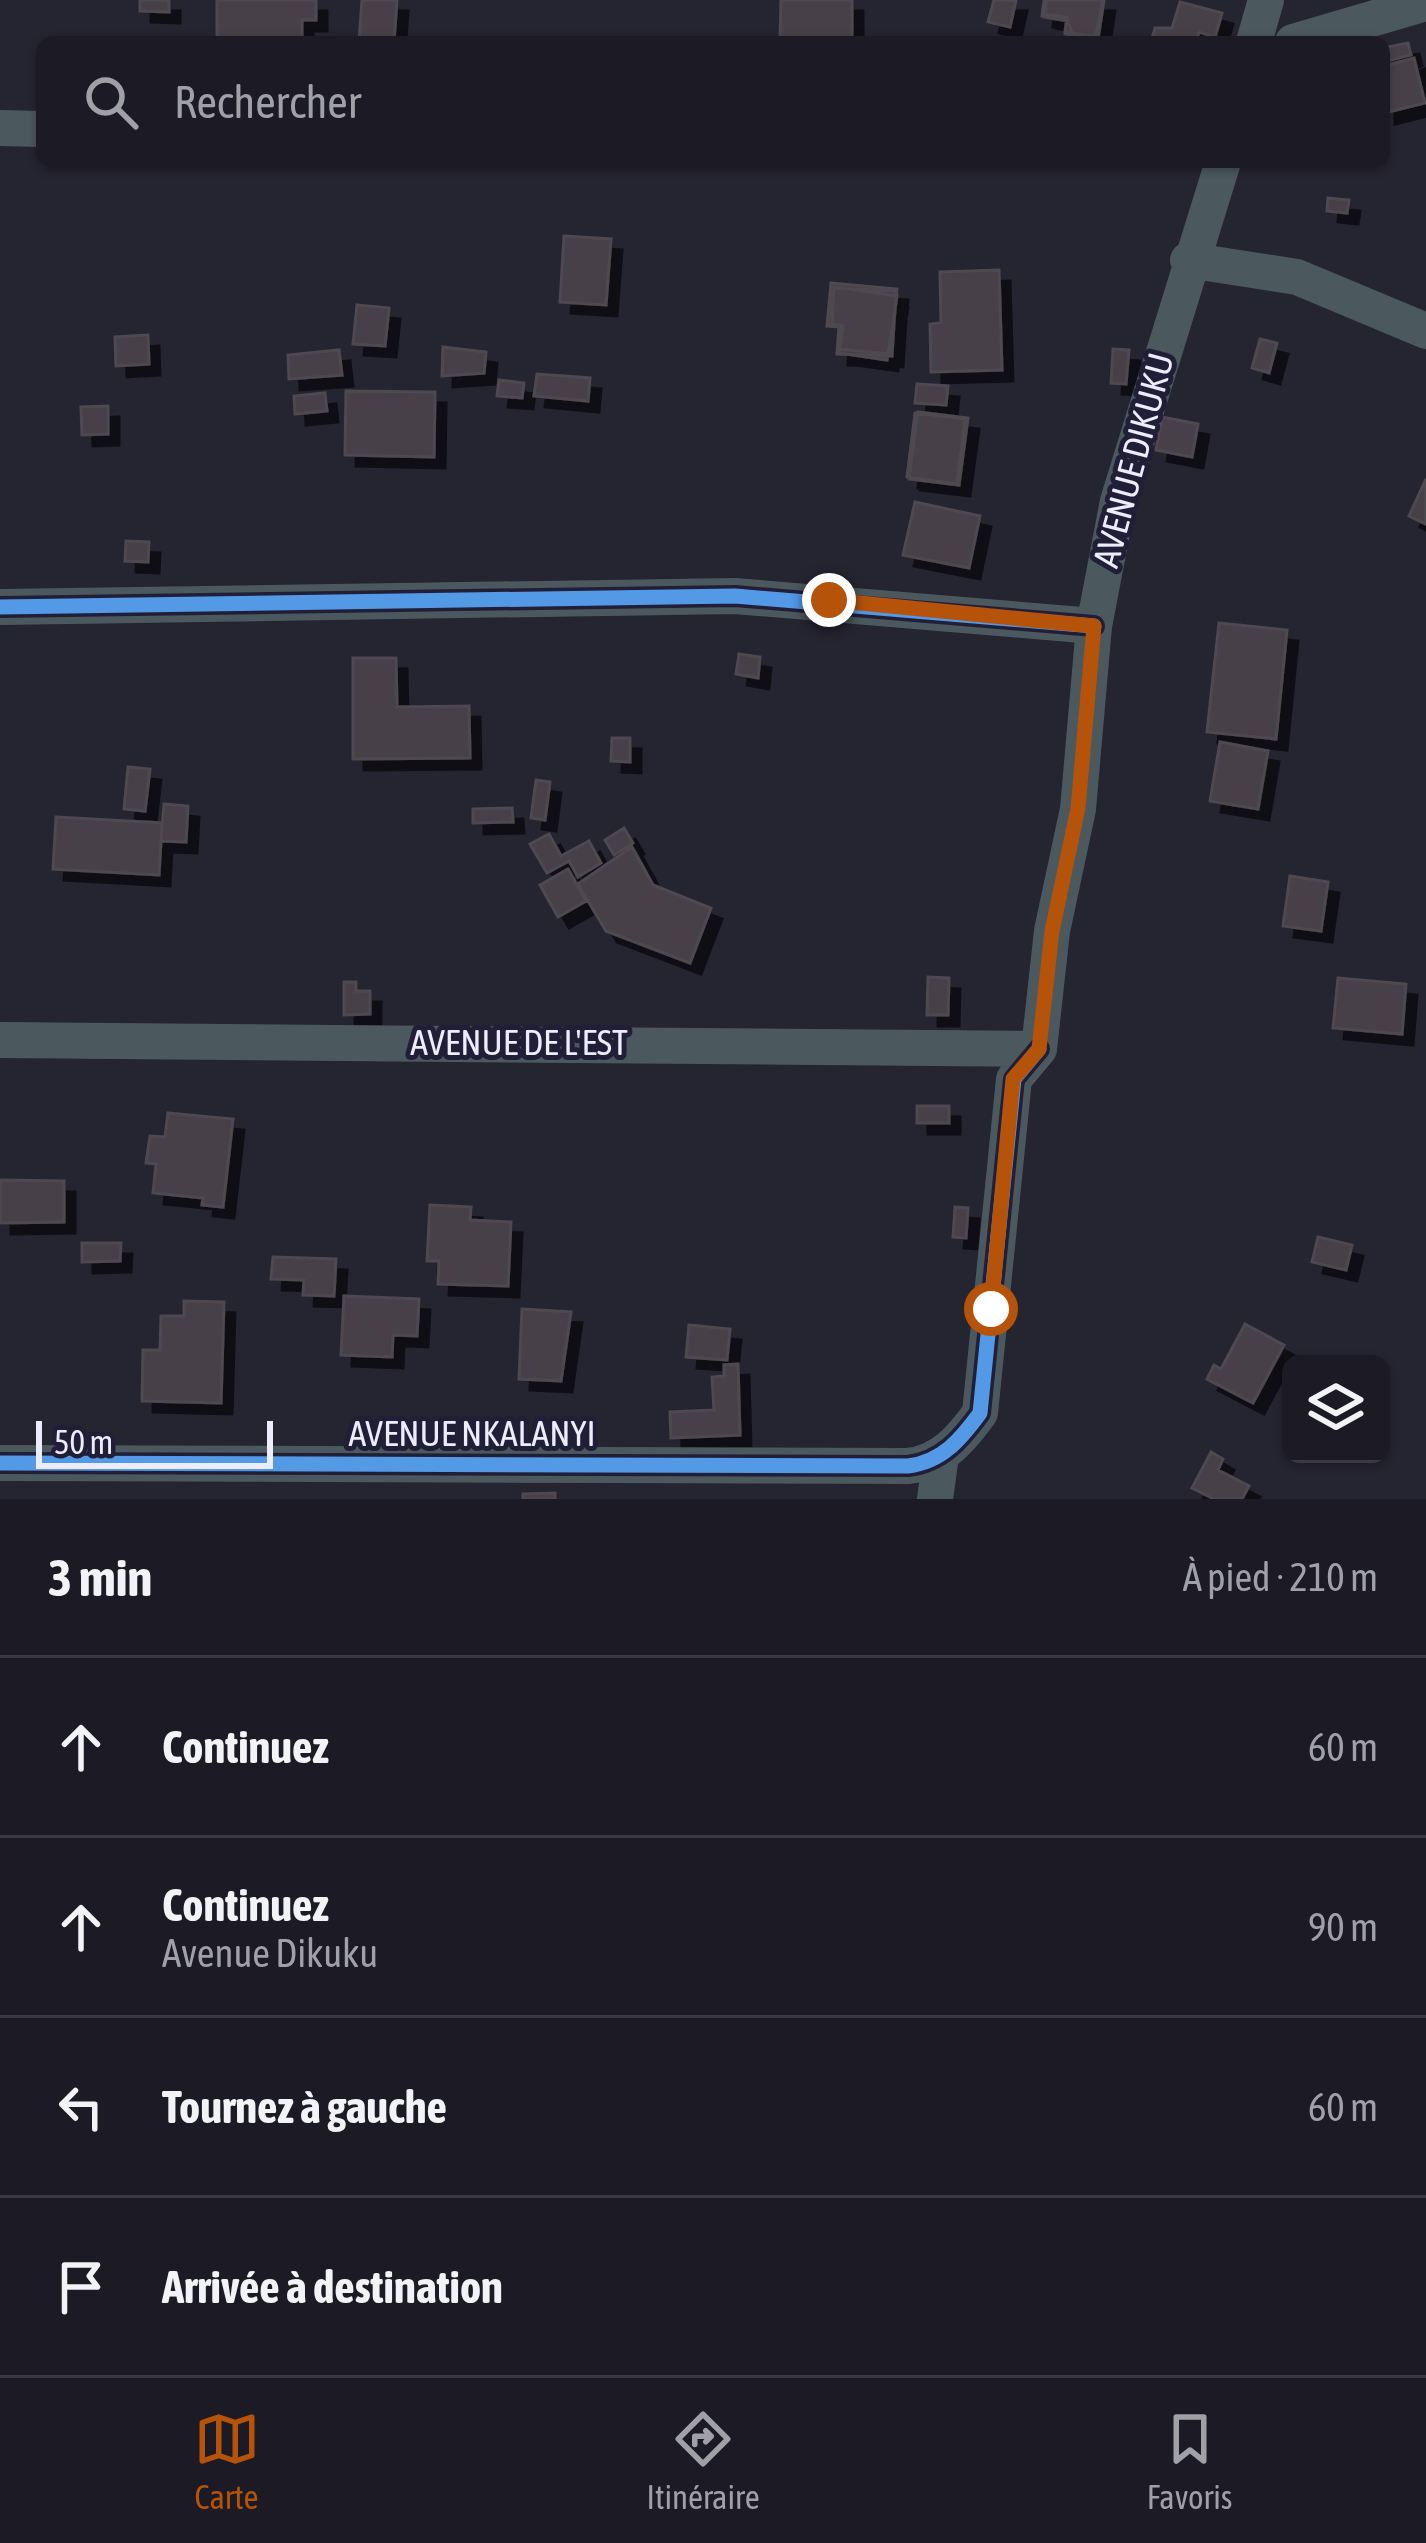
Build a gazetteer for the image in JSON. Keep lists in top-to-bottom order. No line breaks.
{"streets":{"street":["AVENUE DIKUKU","AVENUE DE L'EST","AVENUE NKALANYI"]},"crossings":[["AVENUE DIKUKU","AVENUE DE L'EST"]],"scale_bar":"50 m","page":{"search":"Rechercher","scale":"50 m","heading":["3 min","À pied · 210 m"],"list":[["Continuez","60 m"],["Continuez","Avenue Dikuku","90 m"],["Tournez à gauche","60 m"],"Arrivée à destination"],"nav":["Carte","Itinéraire","Favoris"]}}
